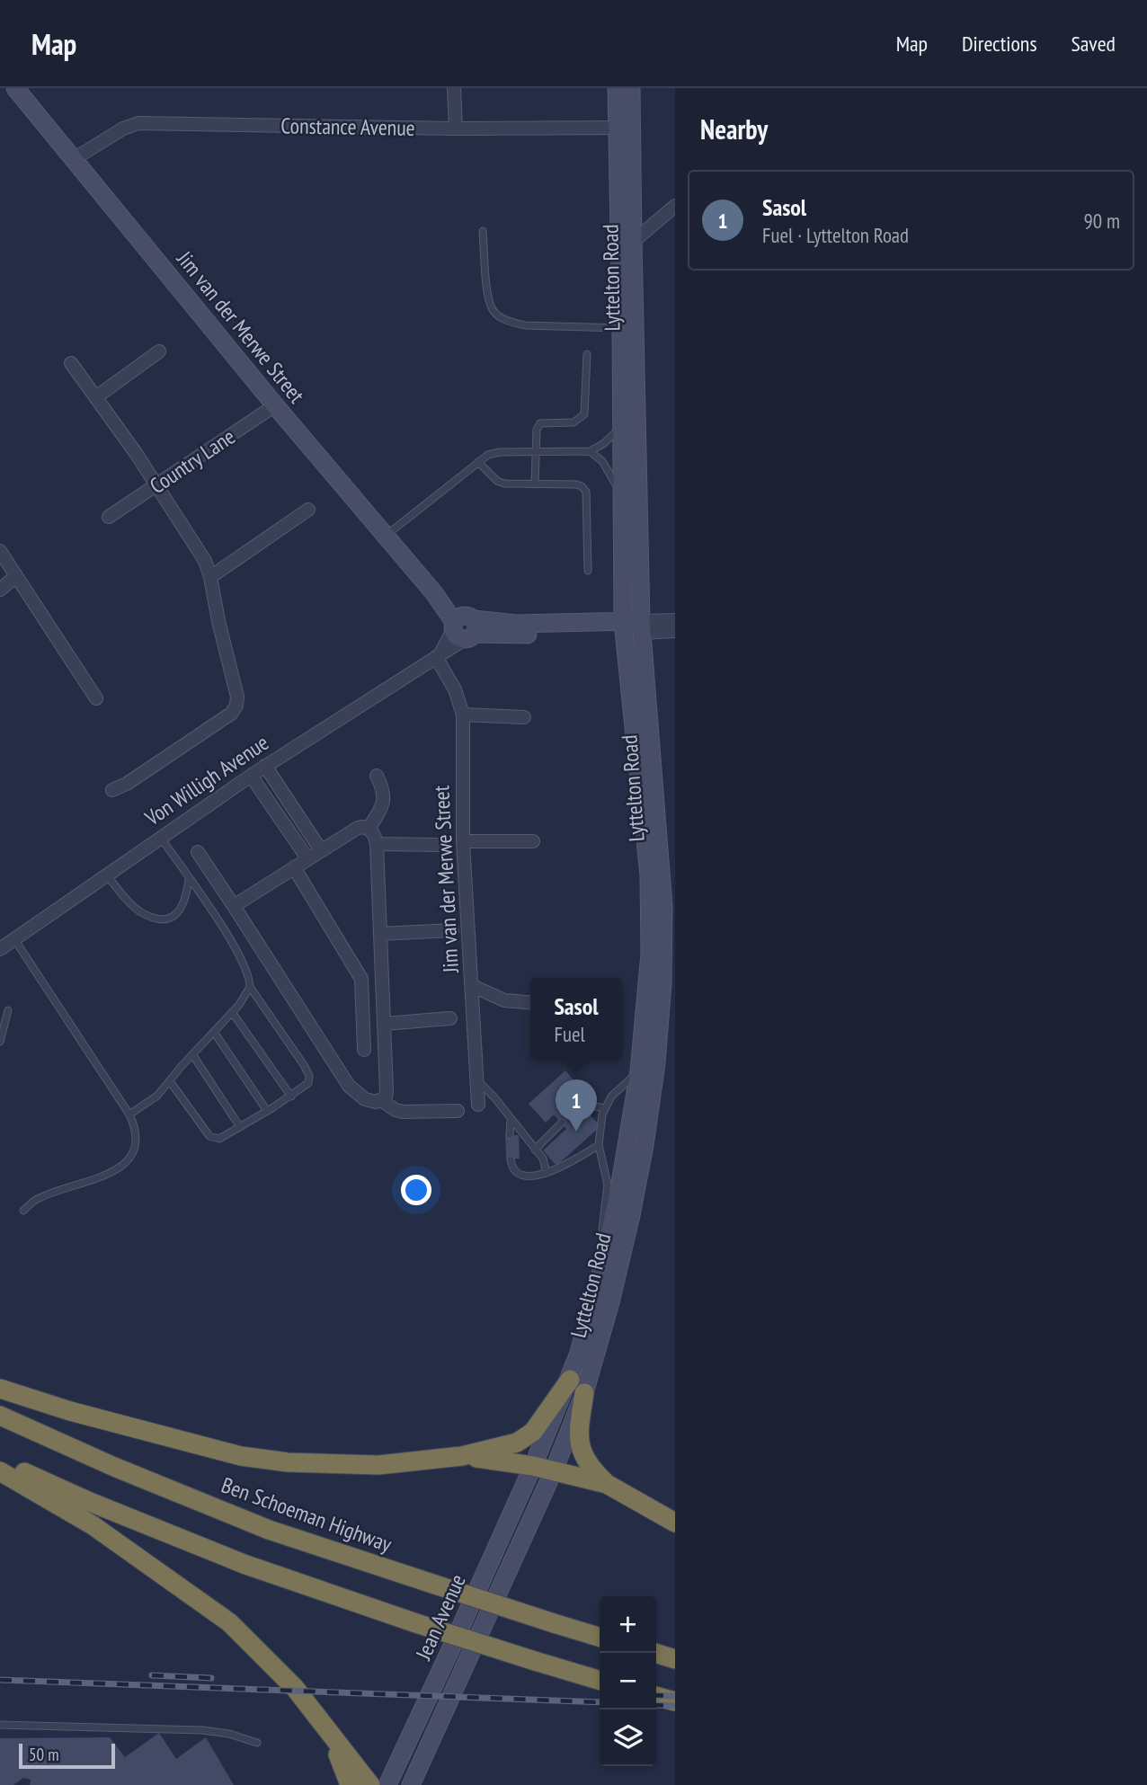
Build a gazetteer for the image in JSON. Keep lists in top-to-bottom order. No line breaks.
{"streets":{"highway":["Ben Schoeman Highway"],"main road":["Lyttelton Road","Jim van der Merwe Street","Jean Avenue"],"street":["Constance Avenue","Country Lane","Von Willigh Avenue"]},"crossings":[["Constance Avenue","Lyttelton Road"],["Constance Avenue","Jim van der Merwe Street"],["Lyttelton Road","Jean Avenue"],["Jim van der Merwe Street","Country Lane"],["Jim van der Merwe Street","Von Willigh Avenue"]],"scale_bar":"50 m","page":{"header":"Map","nav":["Map","Directions","Saved"],"heading":"Nearby","list":[{"mark":"1","name":"Sasol","note":"Fuel · Lyttelton Road","value":"90 m"}],"popup":["Sasol","Fuel"],"pins":"1","map_buttons":["+","−"],"scale":"50 m"}}
